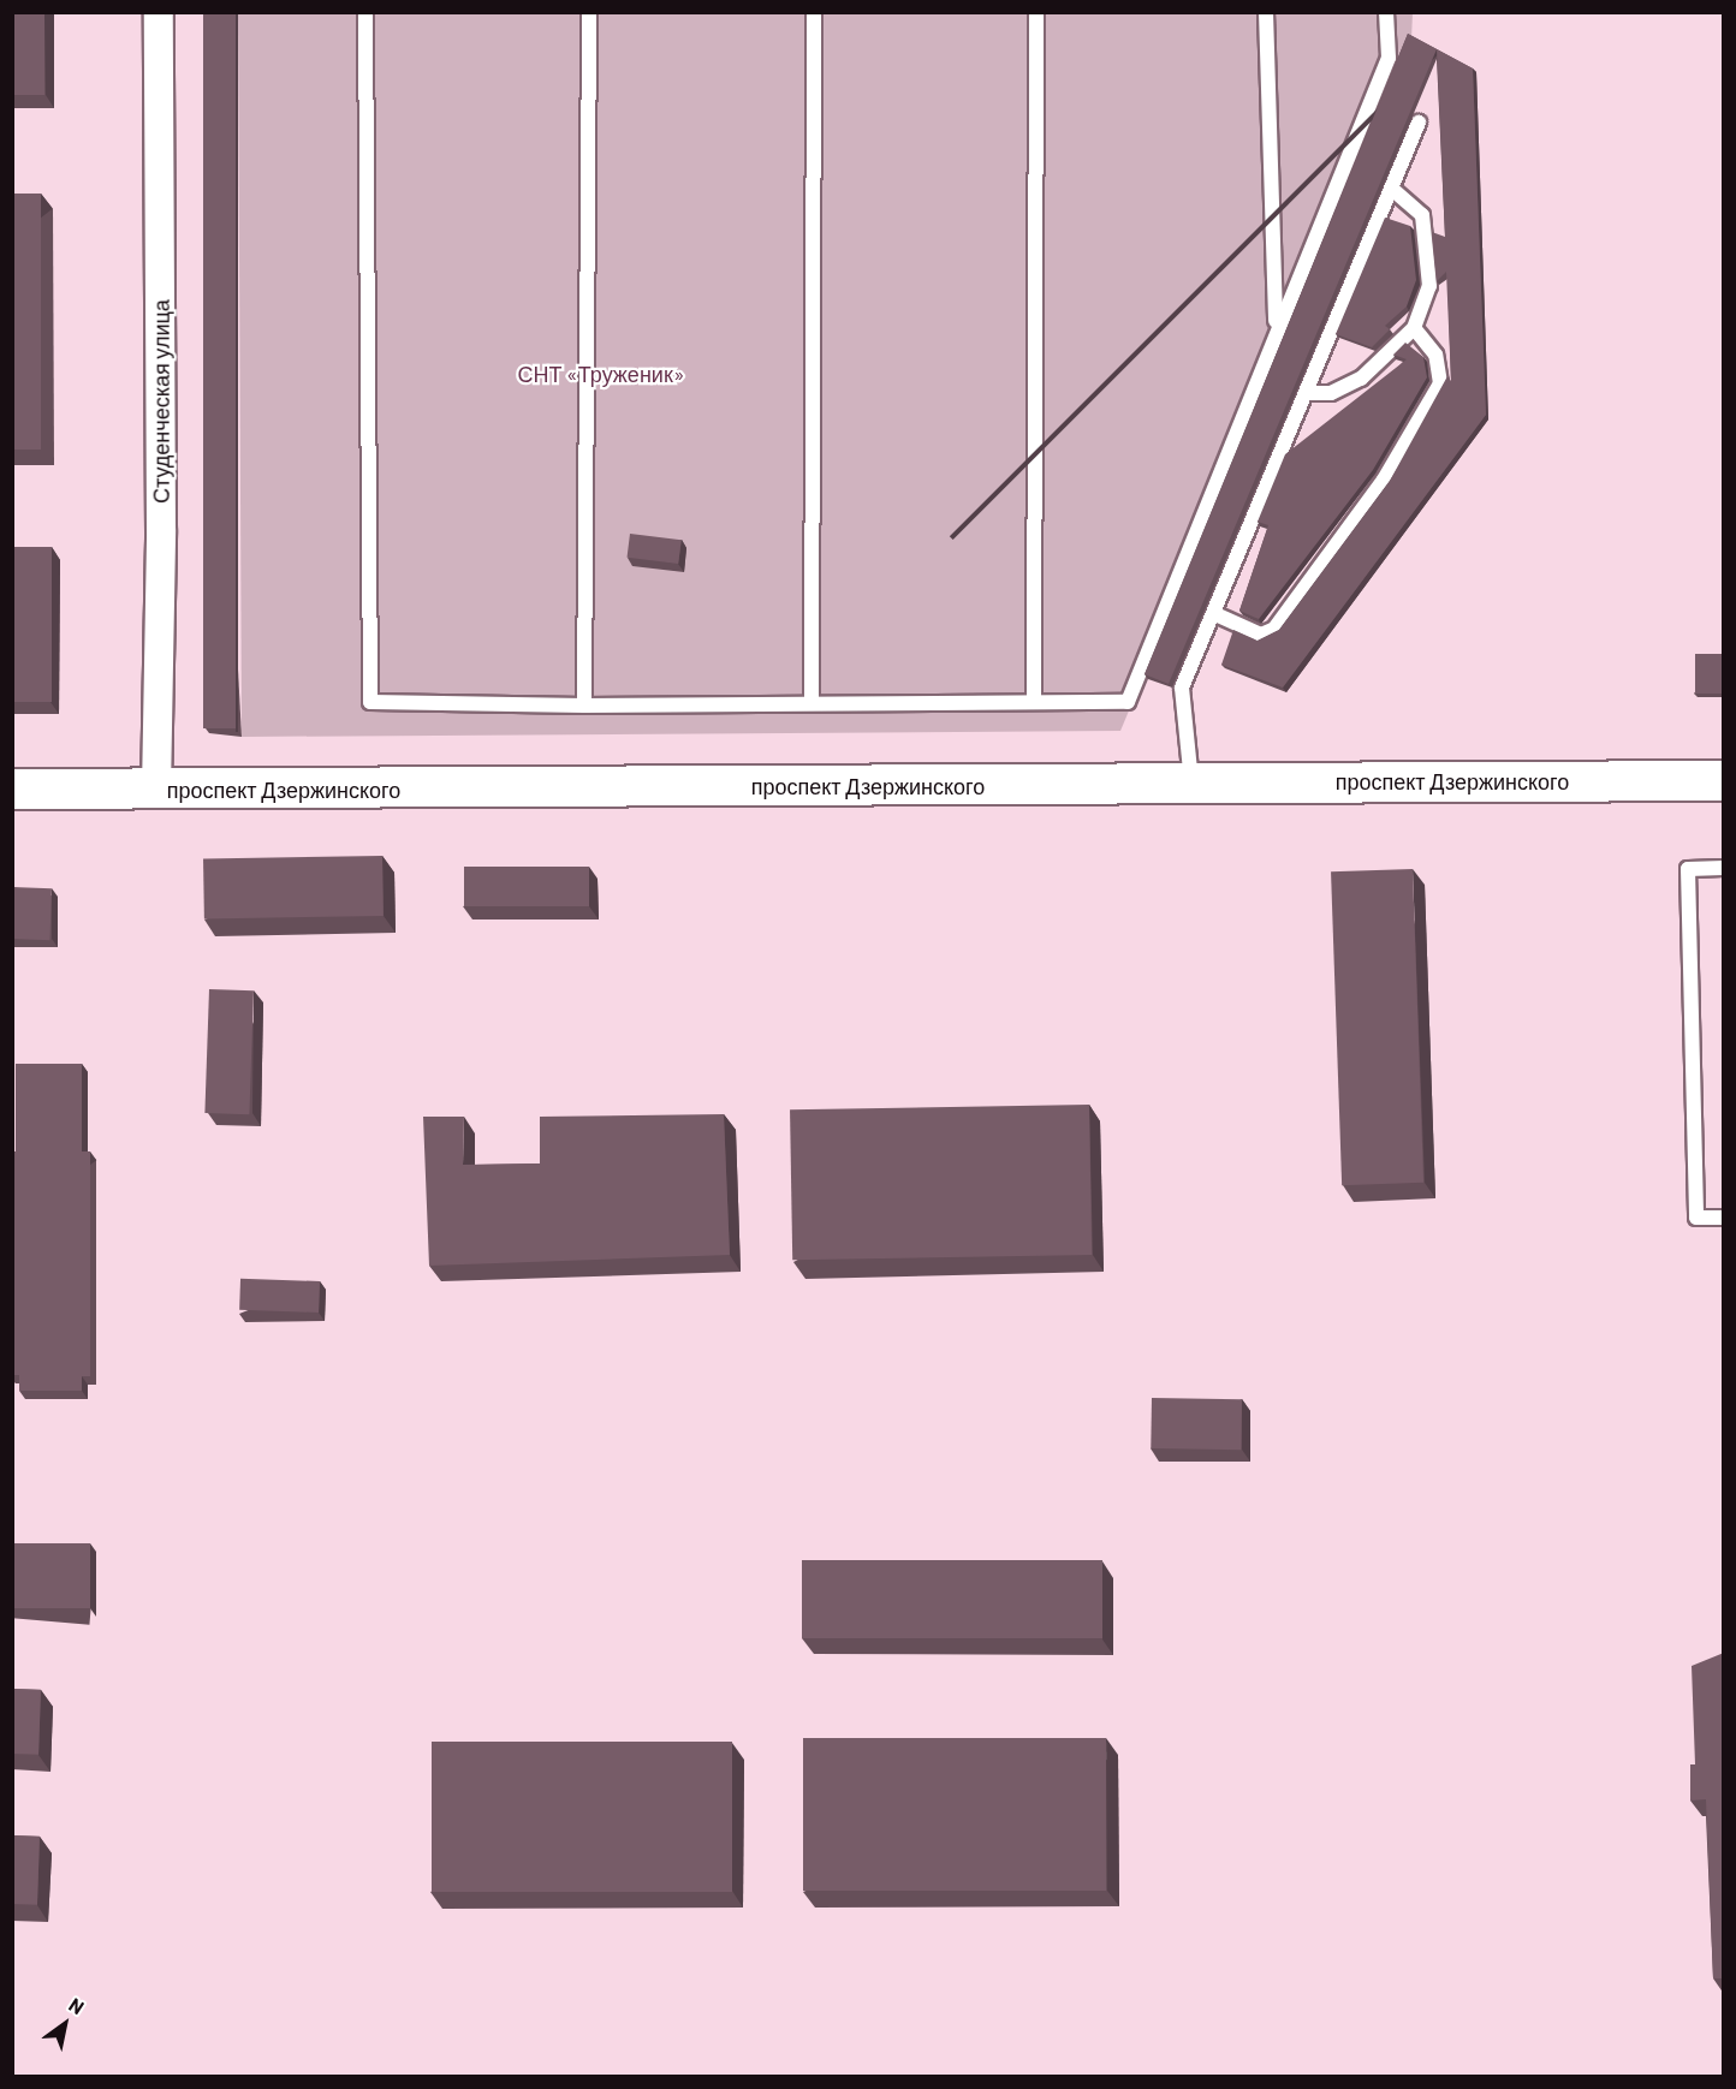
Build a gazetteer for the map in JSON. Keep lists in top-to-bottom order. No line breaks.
{"streets":{"main road":["проспект Дзержинского"],"street":["Студенческая улица"]},"crossings":[["Студенческая улица","проспект Дзержинского"]],"parks":["СНТ «Труженик»"],"north":"top right"}
